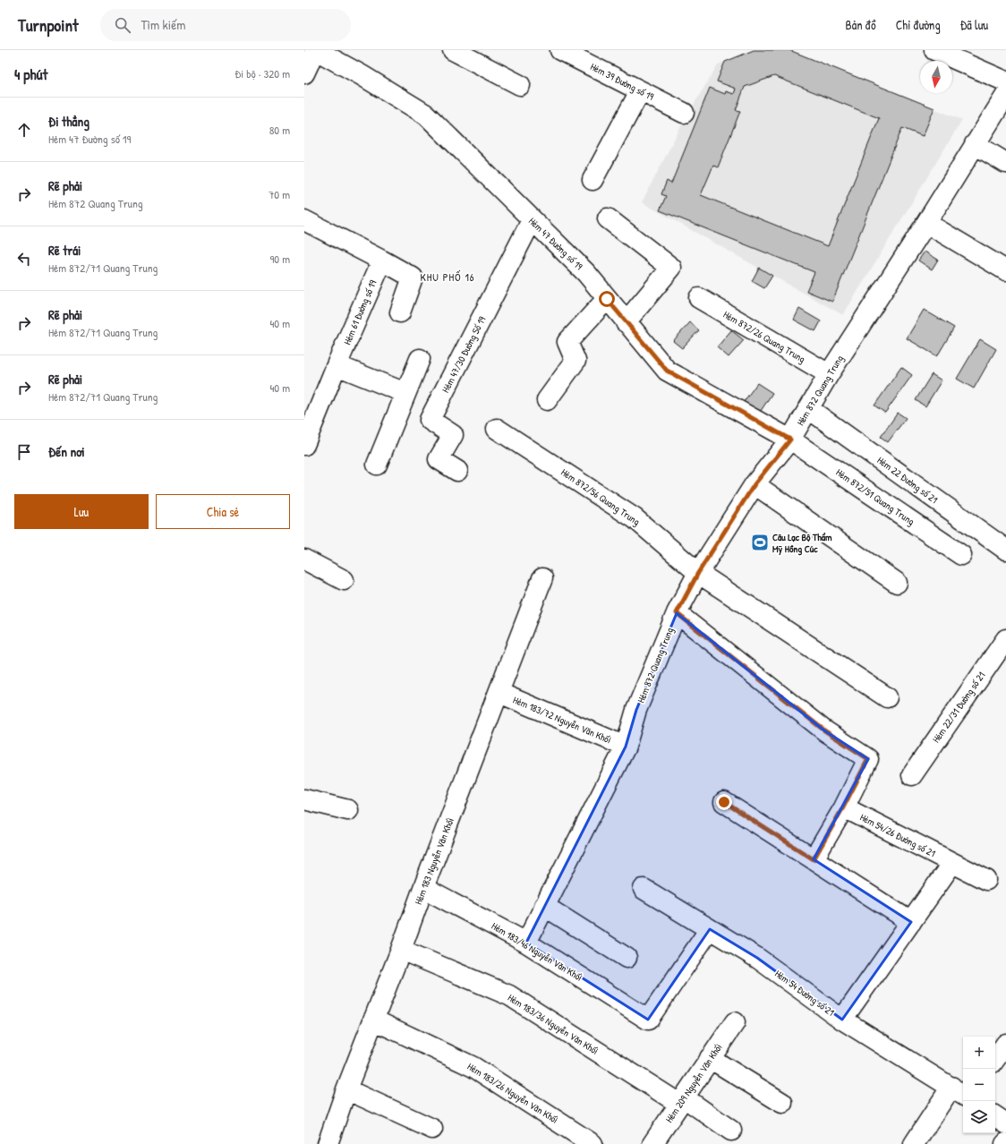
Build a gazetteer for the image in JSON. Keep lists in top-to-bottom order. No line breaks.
{"streets":{"street":["Hẻm 39 Đường số 19","Hẻm 47 Đường số 19","Hẻm 61 Đường số 19","Hẻm 872/26 Quang Trung","Hẻm 47/30 Đường Số 19","Hẻm 872 Quang Trung","Hẻm 22 Đường số 21","Hẻm 872/56 Quang Trung","Hẻm 872/51 Quang Trung","Hẻm 22/31 Đường số 21","Hẻm 183/72 Nguyễn Văn Khối","Hẻm 54/26 Đường số 21","Hẻm 183 Nguyễn Văn Khối","Hẻm 183/46 Nguyễn Văn Khối","Hẻm 54 Đường số 21","Hẻm 183/36 Nguyễn Văn Khối","Hẻm 209 Nguyễn Văn Khối","Hẻm 183/26 Nguyễn Văn Khối"]},"crossings":[["Hẻm 47 Đường số 19","Hẻm 47/30 Đường Số 19"],["Hẻm 47 Đường số 19","Hẻm 872 Quang Trung"],["Hẻm 47 Đường số 19","Hẻm 872/51 Quang Trung"],["Hẻm 872/26 Quang Trung","Hẻm 872 Quang Trung"],["Hẻm 872 Quang Trung","Hẻm 22 Đường số 21"],["Hẻm 872 Quang Trung","Hẻm 872/56 Quang Trung"],["Hẻm 872 Quang Trung","Hẻm 872/51 Quang Trung"],["Hẻm 872 Quang Trung","Hẻm 183/72 Nguyễn Văn Khối"],["Hẻm 872 Quang Trung","Hẻm 183/46 Nguyễn Văn Khối"],["Hẻm 183/72 Nguyễn Văn Khối","Hẻm 183 Nguyễn Văn Khối"],["Hẻm 183 Nguyễn Văn Khối","Hẻm 183/46 Nguyễn Văn Khối"],["Hẻm 183 Nguyễn Văn Khối","Hẻm 183/36 Nguyễn Văn Khối"],["Hẻm 183 Nguyễn Văn Khối","Hẻm 183/26 Nguyễn Văn Khối"],["Hẻm 183/46 Nguyễn Văn Khối","Hẻm 54 Đường số 21"],["Hẻm 183/36 Nguyễn Văn Khối","Hẻm 209 Nguyễn Văn Khối"]],"districts":["KHU PHỐ 16"],"places":{"sports":["Câu Lạc Bộ Thẩm Mỹ Hồng Cúc"]},"north":"bottom","page":{"header":"Turnpoint","search":"Tìm kiếm","nav":["Bản đồ","Chỉ đường","Đã lưu"],"heading":["4 phút","Đi bộ · 320 m"],"list":[["Đi thẳng","Hẻm 47 Đường số 19","80 m"],["Rẽ phải","Hẻm 872 Quang Trung","70 m"],["Rẽ trái","Hẻm 872/71 Quang Trung","90 m"],["Rẽ phải","Hẻm 872/71 Quang Trung","40 m"],["Rẽ phải","Hẻm 872/71 Quang Trung","40 m"],"Đến nơi"],"buttons":["Lưu","Chia sẻ"],"map_buttons":["+","−"]}}
